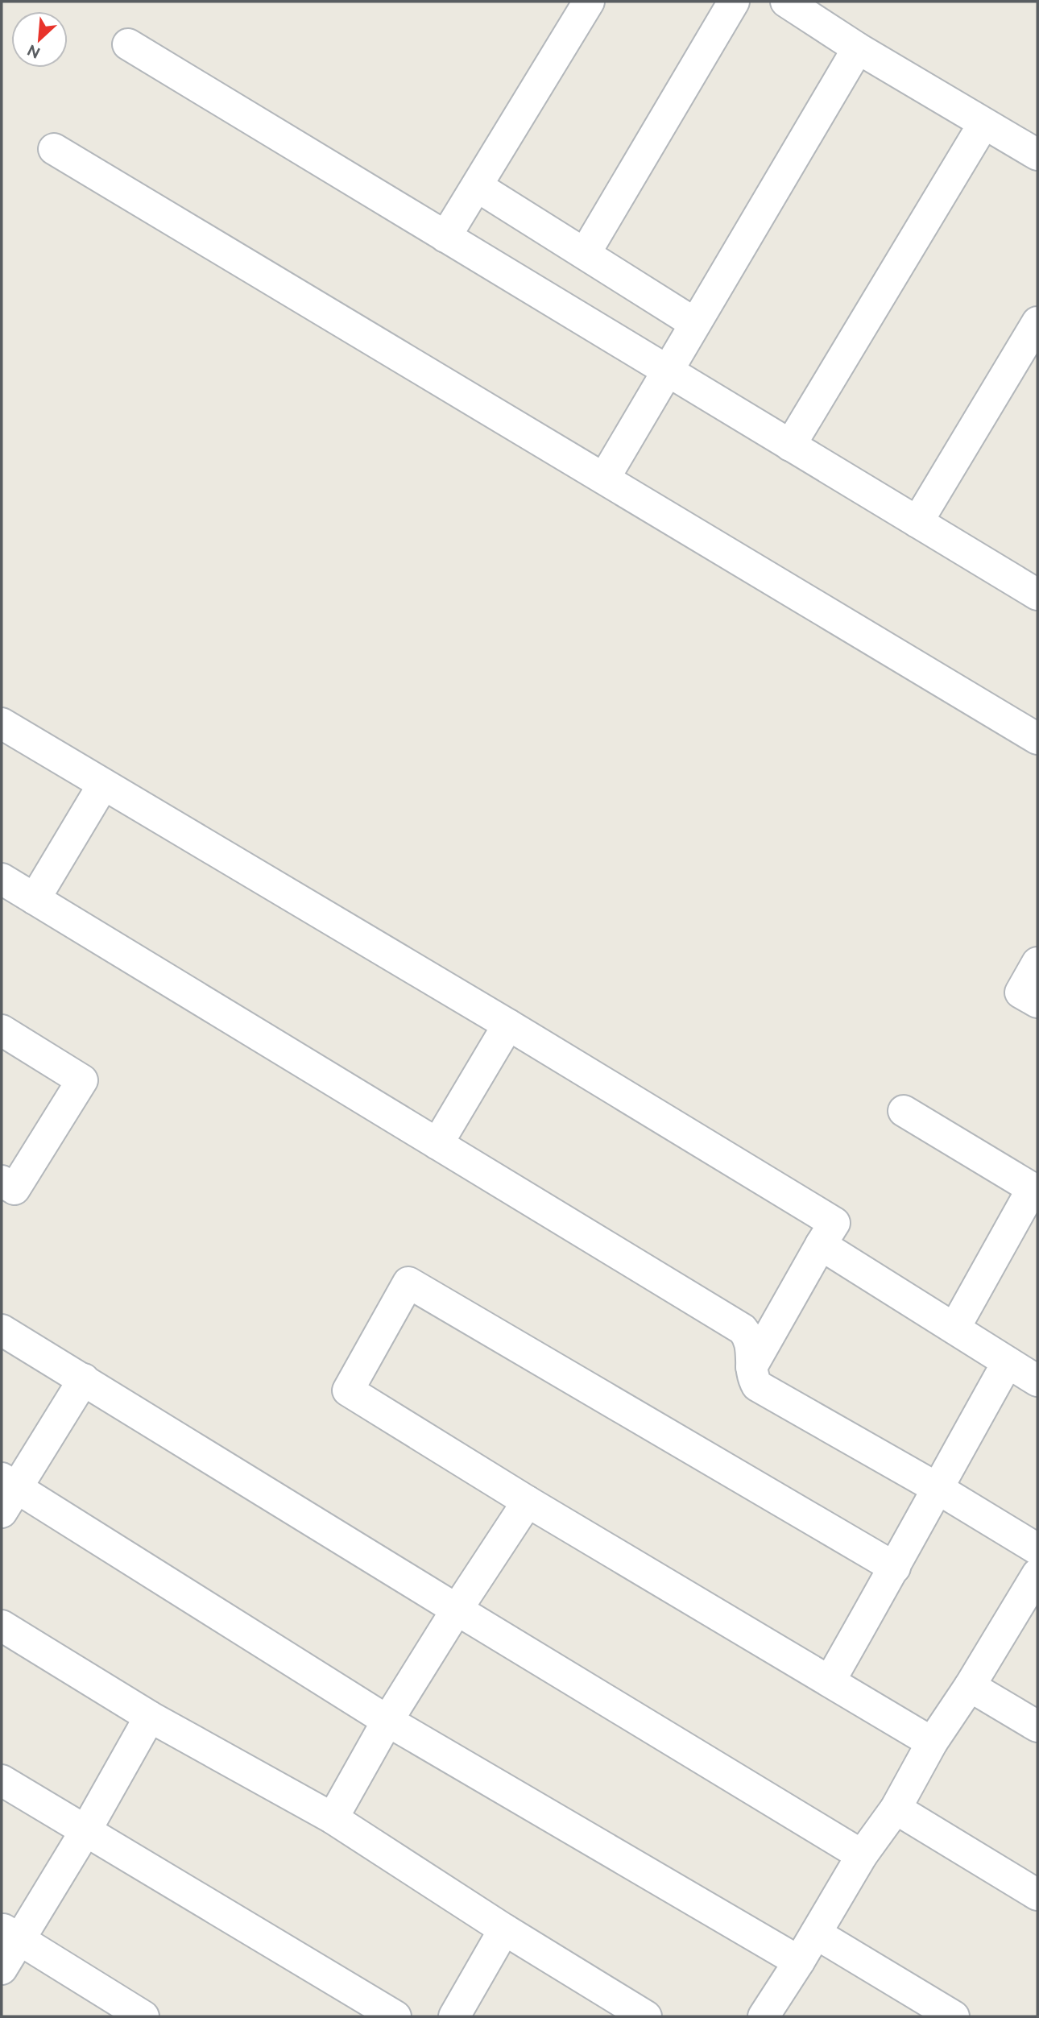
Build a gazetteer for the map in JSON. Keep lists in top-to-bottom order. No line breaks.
{"north":"bottom left"}
